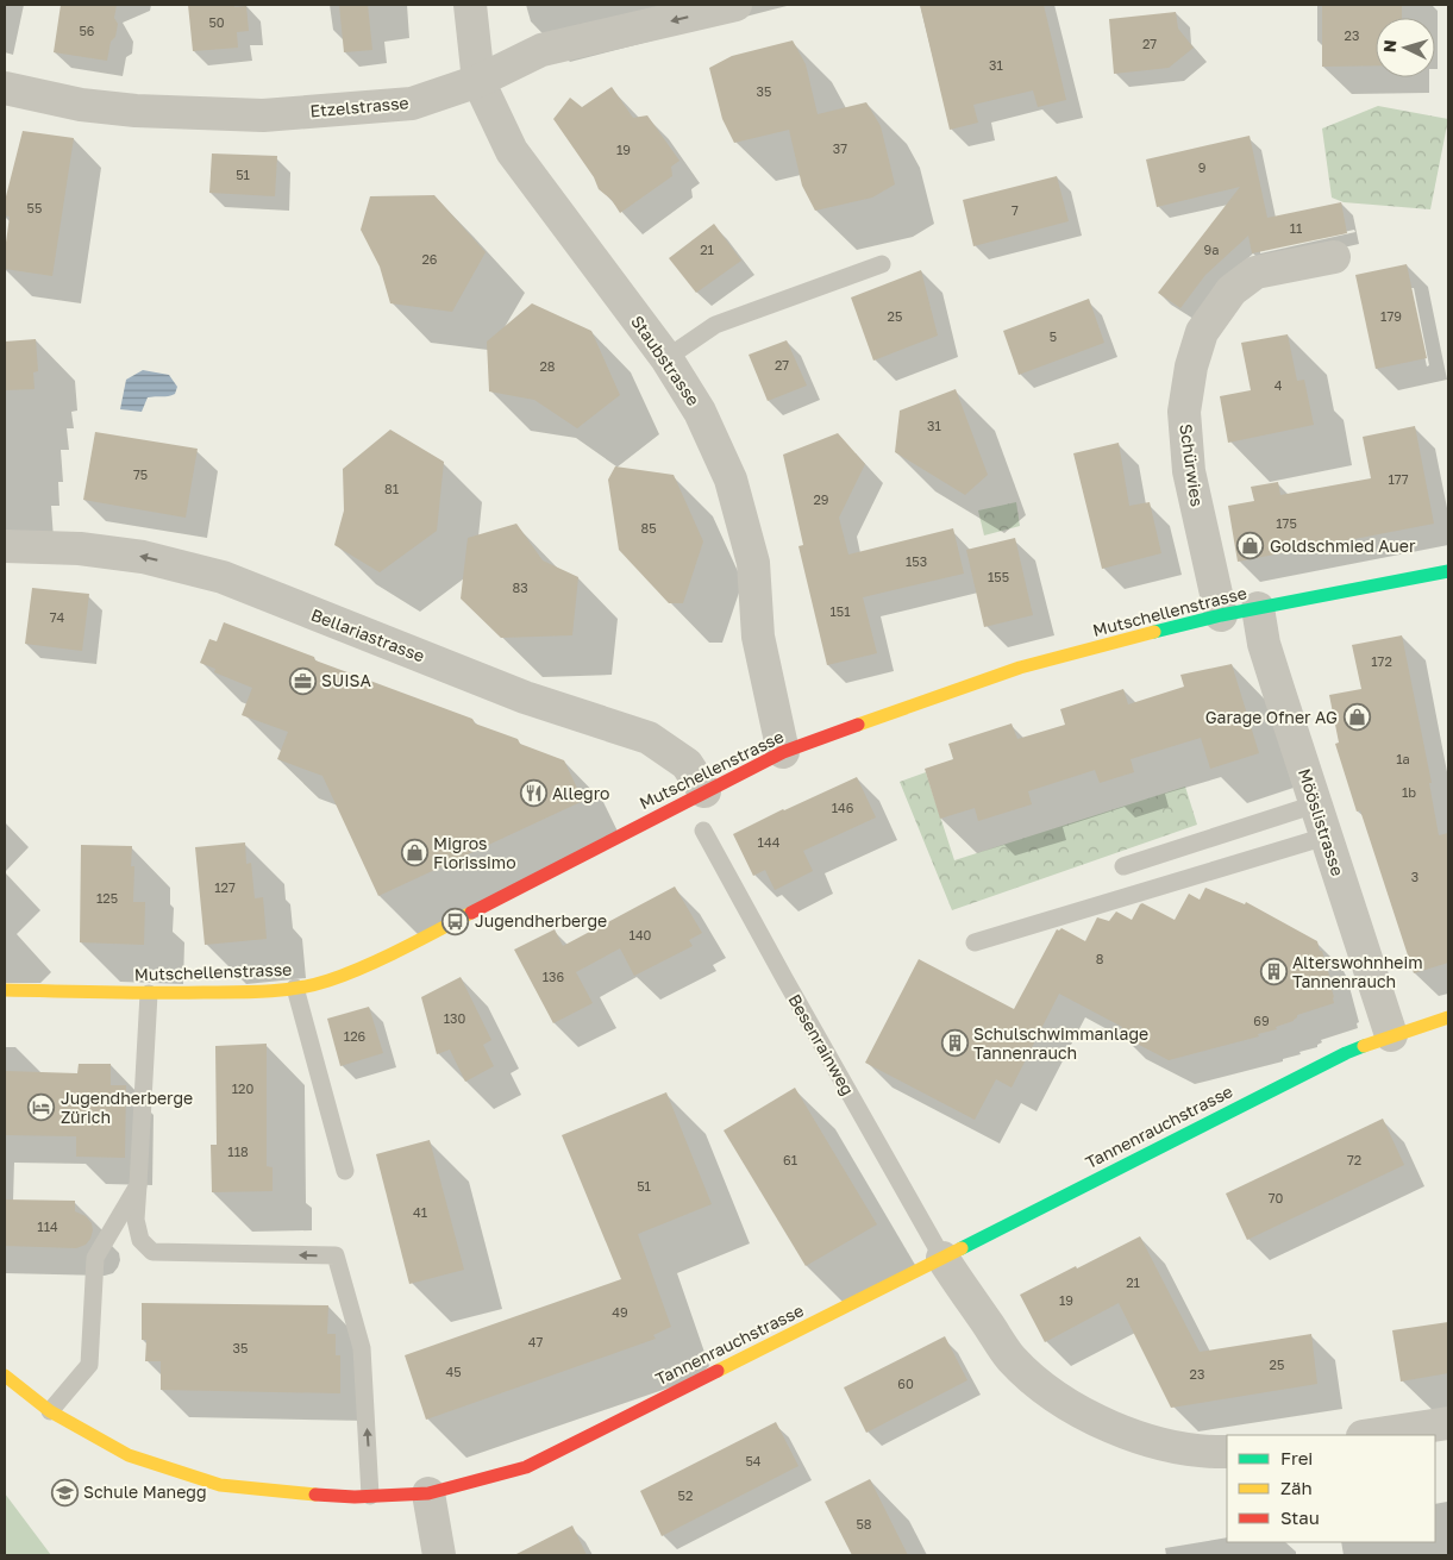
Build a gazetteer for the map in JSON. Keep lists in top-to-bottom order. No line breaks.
{"streets":{"street":["Etzelstrasse","Staubstrasse","Schürwies","Mutschellenstrasse","Bellariastrasse","Mööslistrasse","Tannenrauchstrasse"],"lane":["Besenrainweg"]},"crossings":[["Etzelstrasse","Staubstrasse"],["Staubstrasse","Mutschellenstrasse"],["Schürwies","Mutschellenstrasse"],["Mutschellenstrasse","Bellariastrasse"],["Mutschellenstrasse","Mööslistrasse"],["Mööslistrasse","Tannenrauchstrasse"],["Besenrainweg","Tannenrauchstrasse"]],"one_way":["Etzelstrasse","Bellariastrasse"],"places":{"shop":["Goldschmied Auer","Garage Ofner AG","Migros Florissimo"],"office":["SUISA"],"restaurant":["Allegro"],"bus stop":["Jugendherberge"],"building":["Alterswohnheim Tannenrauch","Schulschwimmanlage Tannenrauch"],"hotel":["Jugendherberge Zürich"],"school or university":["Schule Manegg"]},"house_numbers":["50","56","23","27","31","35","37","19","9","51","55","7","11","21","9a","26","25","179","5","27","28","4","31","75","177","81","29","175","85","153","155","83","151","74","172","1a","1b","146","144","3","127","125","140","8","136","130","69","126","120","118","61","72","51","70","41","114","21","19","49","47","35","25","45","23","60","54","52","58"],"legend":["Frei","Zäh","Stau"],"north":"left"}
